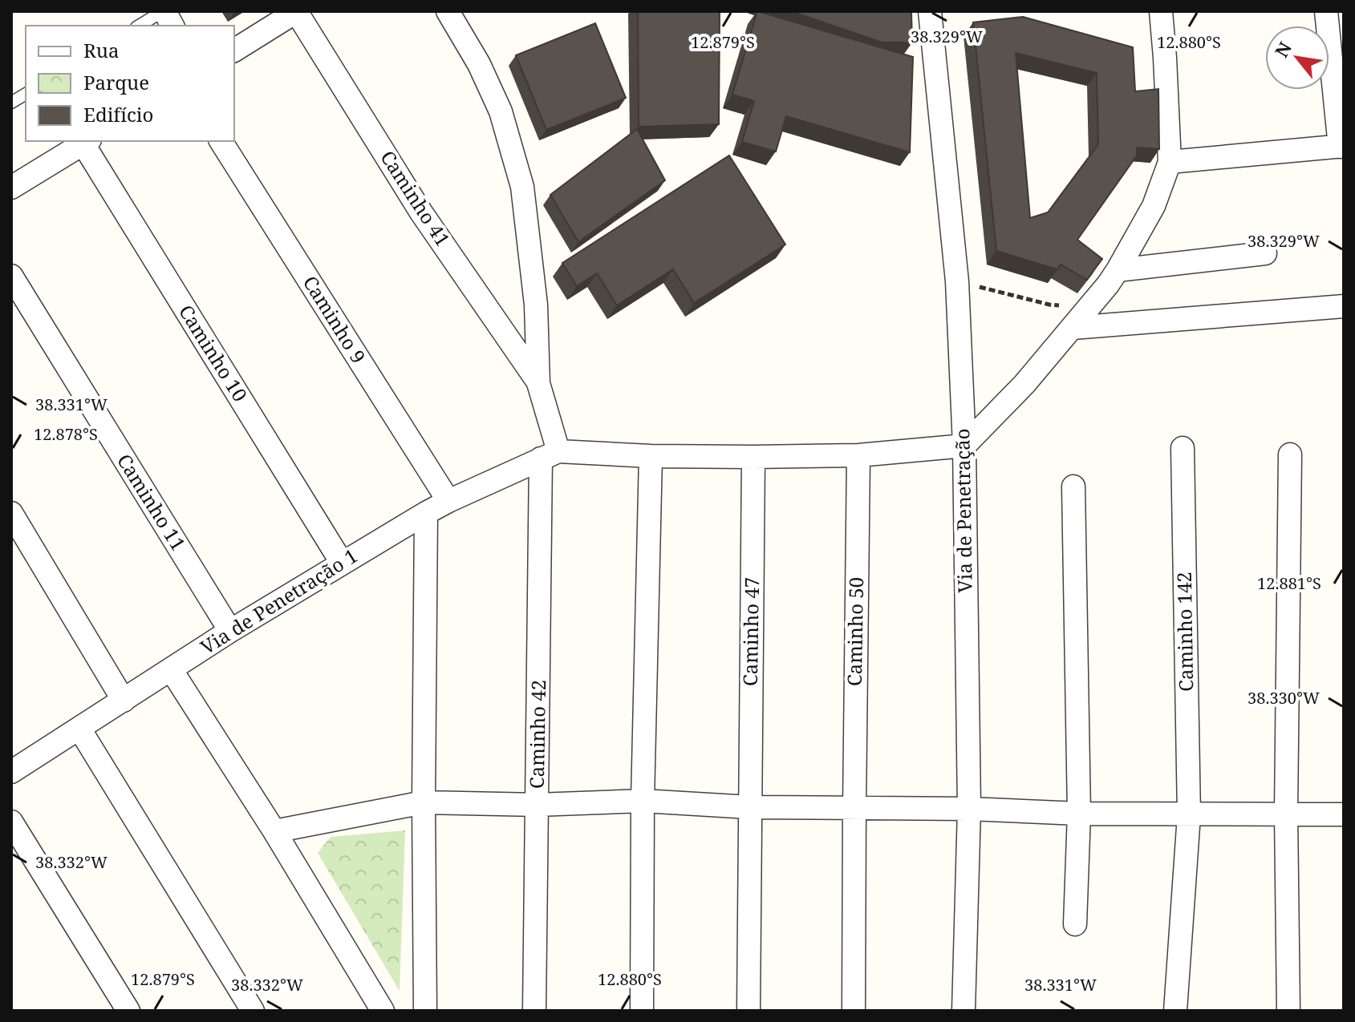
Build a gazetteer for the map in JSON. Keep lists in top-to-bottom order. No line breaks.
{"streets":{"street":["Caminho 41","Caminho 9","Caminho 10","Caminho 11","Via de Penetração","Via de Penetração 1","Caminho 47","Caminho 50","Caminho 142","Caminho 42"]},"crossings":[["Caminho 41","Caminho 42"],["Caminho 9","Via de Penetração 1"],["Caminho 10","Via de Penetração 1"],["Caminho 11","Via de Penetração 1"],["Via de Penetração 1","Caminho 42"]],"legend":["Rua","Parque","Edifício"],"north":"top left","coordinates":["38.329°W","12.879°S","12.880°S","38.331°W","12.878°S","12.881°S","38.330°W","38.332°W"]}
